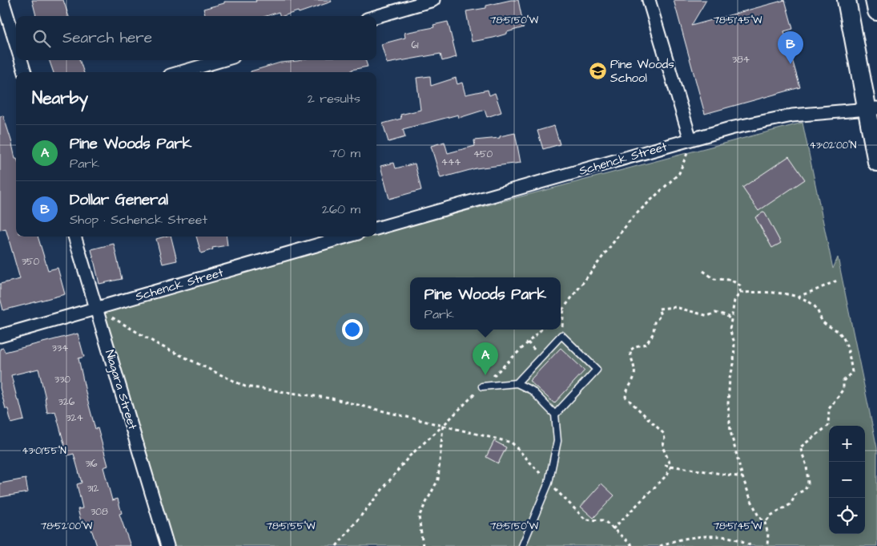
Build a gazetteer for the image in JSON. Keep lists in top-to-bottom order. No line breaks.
{"streets":{"street":["Schenck Street","Niagara Street"]},"crossings":[["Schenck Street","Niagara Street"]],"places":{"school or university":["Pine Woods School"]},"house_numbers":["61","384","450","444","350","334","330","326","324","316","312","308"],"page":{"search":"Search here","pins":["B","A"],"heading":["Nearby","2 results"],"list":[{"mark":"A","name":"Pine Woods Park","note":"Park","value":"70 m"},{"mark":"B","name":"Dollar General","note":"Shop · Schenck Street","value":"260 m"}],"popup":["Pine Woods Park","Park"],"map_buttons":["+","−"]},"coordinates":["78°51'50\"W","78°51'45\"W","43°02'00\"N","43°01'55\"N","78°52'00\"W","78°51'55\"W"]}
